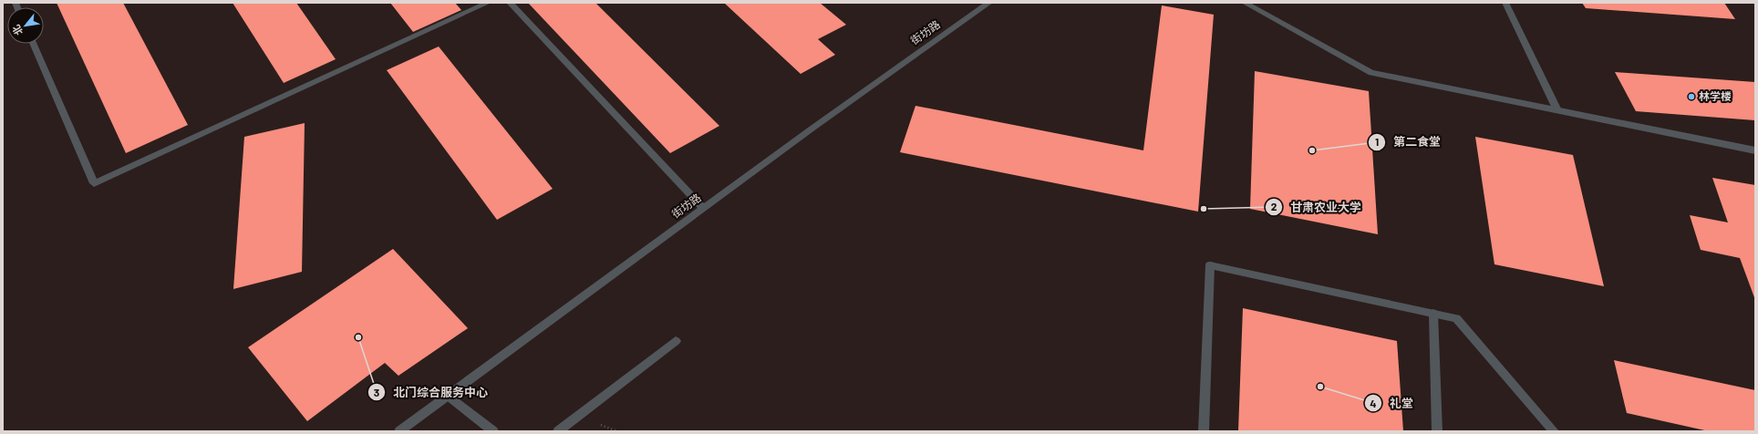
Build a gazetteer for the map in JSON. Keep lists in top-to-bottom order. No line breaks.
{"streets":{"street":["街坊路"]},"places":["林学楼","第二食堂","甘肃农业大学","北门综合服务中心","礼堂"],"north":"bottom left"}
